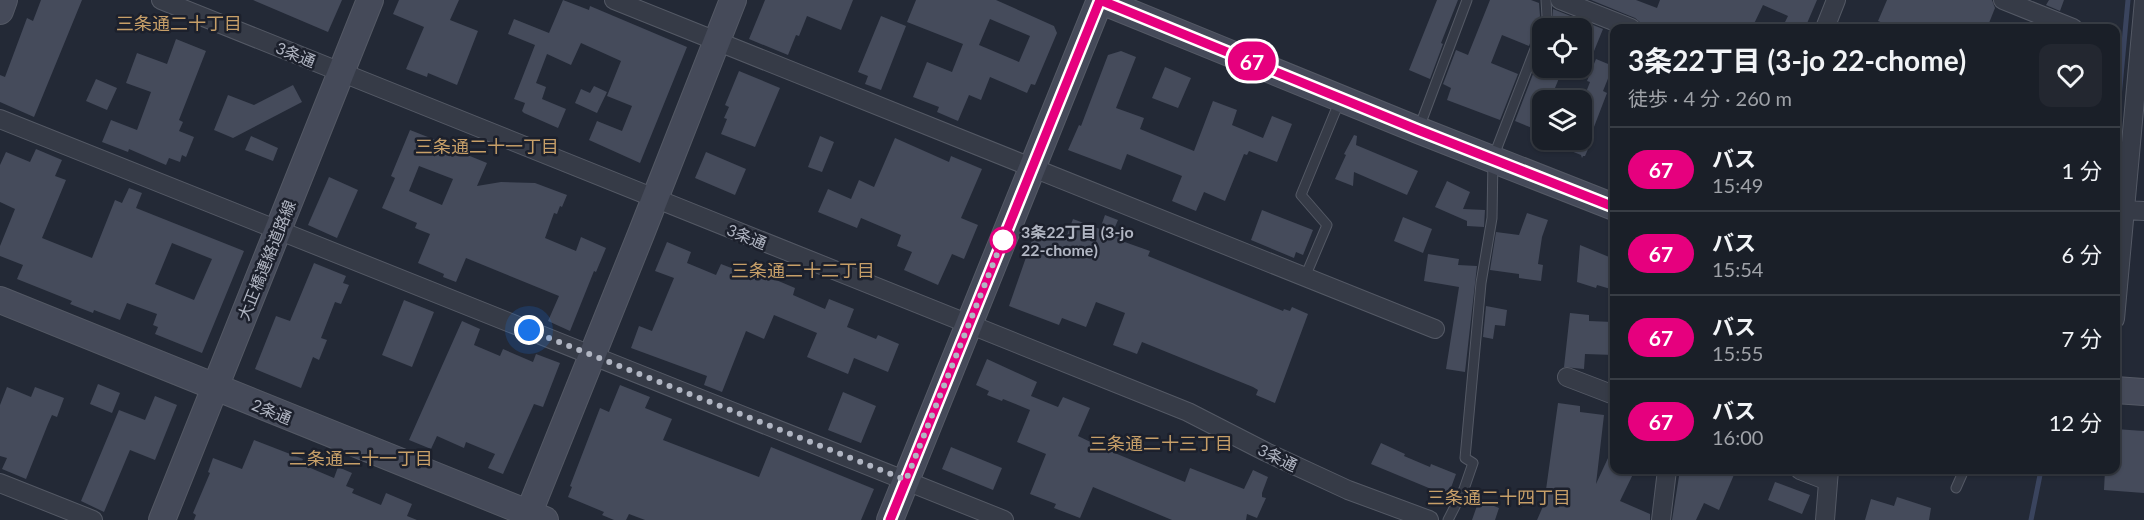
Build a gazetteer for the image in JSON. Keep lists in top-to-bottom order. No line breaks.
{"streets":{"street":["3条通","大正橋連絡道路線","2条通"]},"crossings":[["3条通","大正橋連絡道路線"],["大正橋連絡道路線","2条通"]],"districts":["三条通二十丁目","三条通二十一丁目","三条通二十二丁目","三条通二十三丁目","二条通二十一丁目","三条通二十四丁目"],"places":["3条22丁目 (3-jo 22-chome)"],"lines":["bus line 67"],"page":{"on_map":"67","heading":["3条22丁目 (3-jo 22-chome)","徒歩 · 4 分 · 260 m"],"list":[{"mark":"67","name":"バス","note":"15:49","value":"1 分"},{"mark":"67","name":"バス","note":"15:54","value":"6 分"},{"mark":"67","name":"バス","note":"15:55","value":"7 分"},{"mark":"67","name":"バス","note":"16:00","value":"12 分"}]}}
